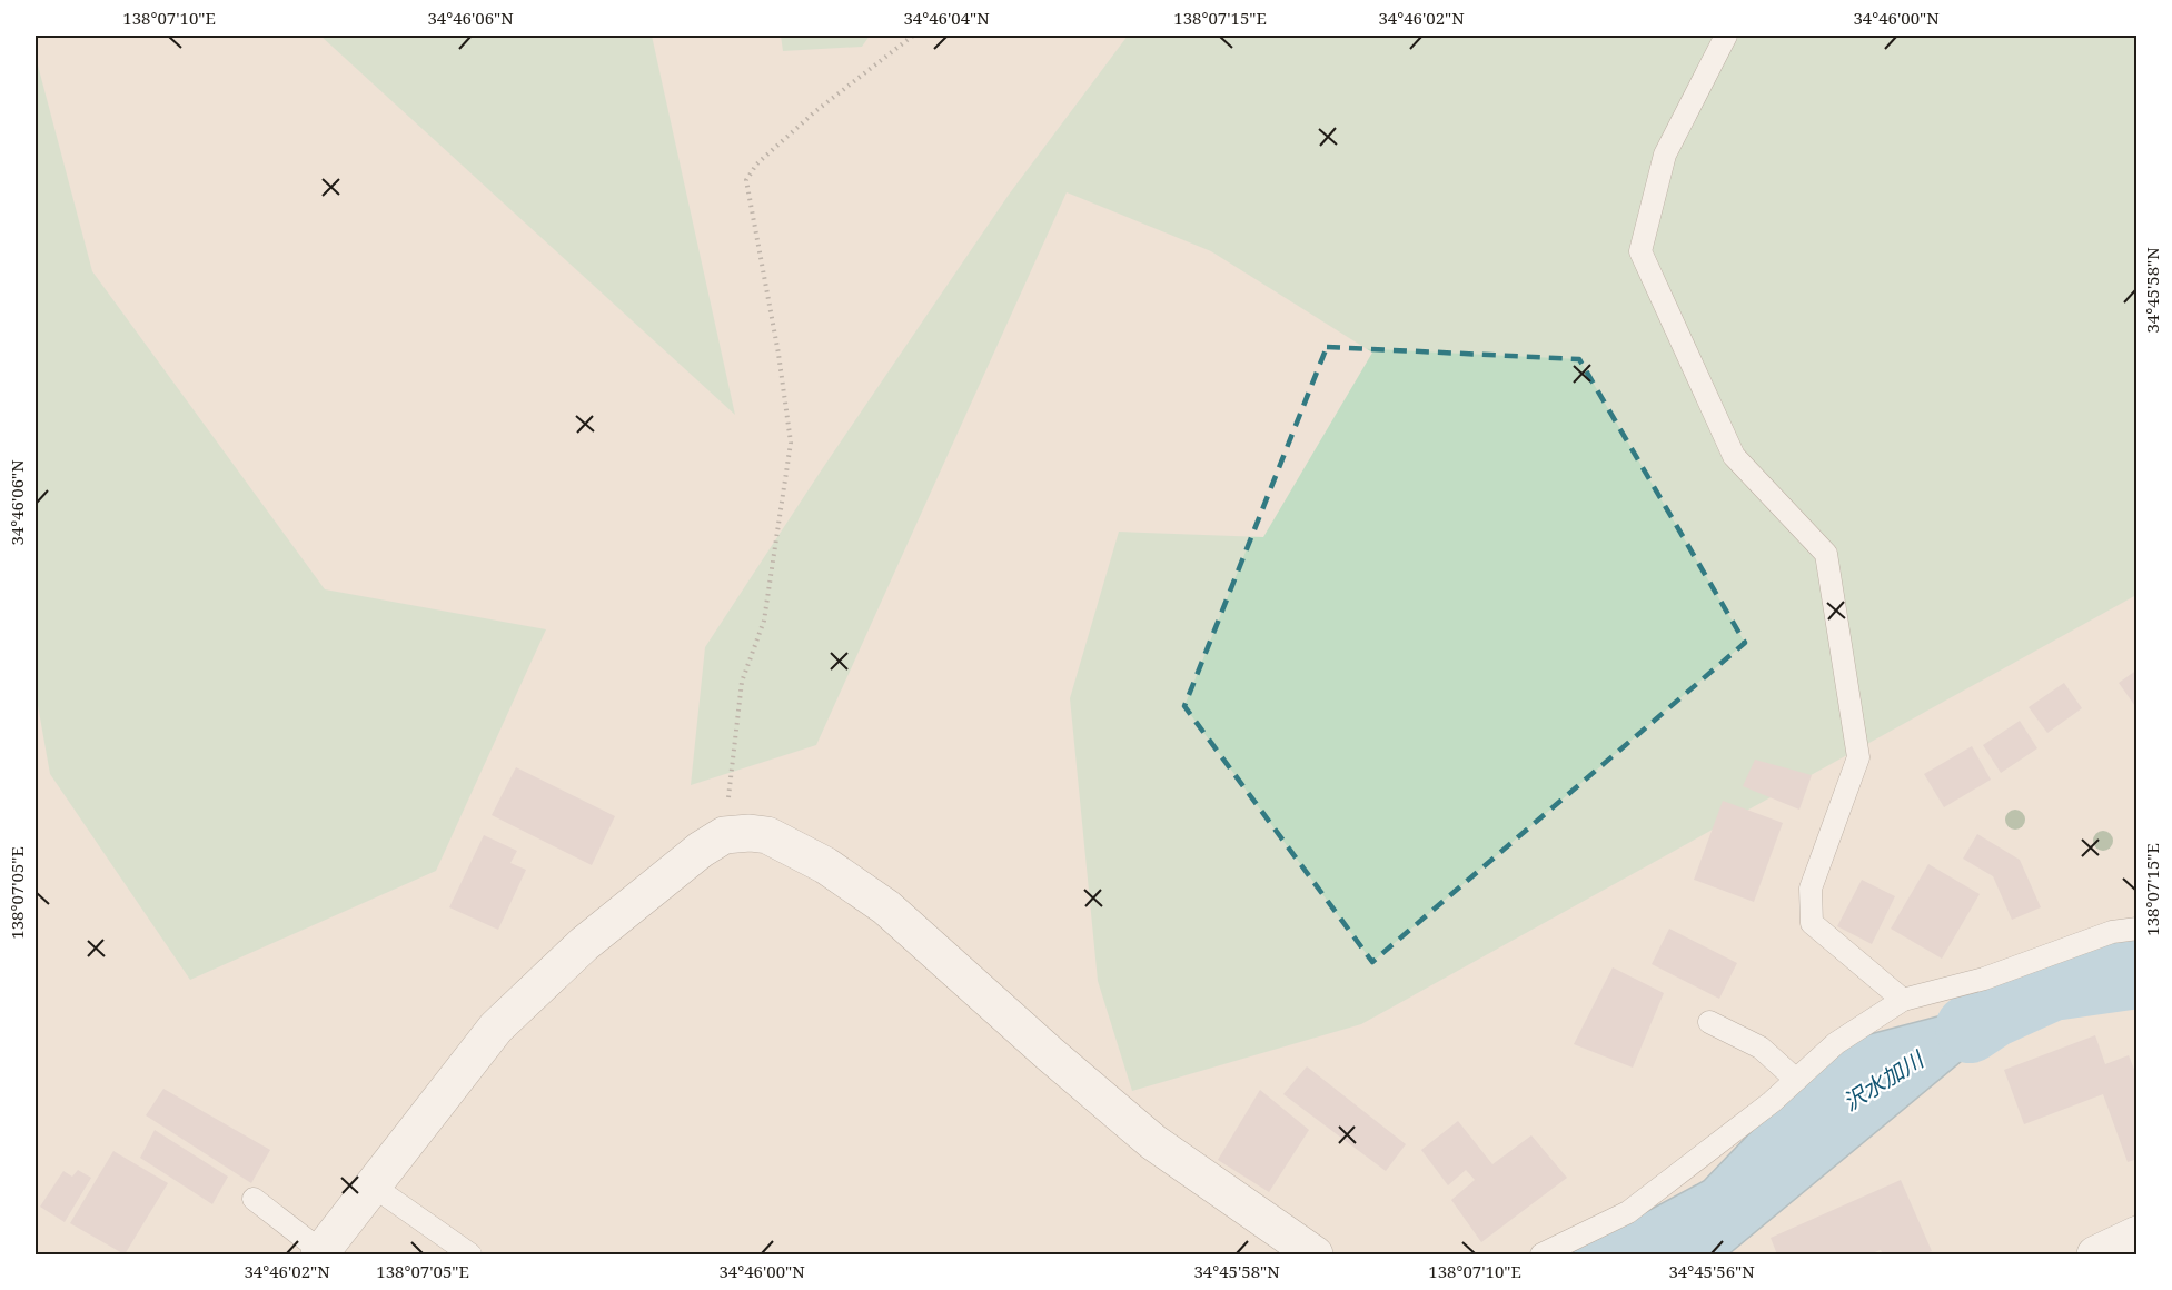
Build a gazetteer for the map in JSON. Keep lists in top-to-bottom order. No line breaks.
{"water":["沢水加川"],"coordinates":["138°07'10\"E","34°46'06\"N","34°46'04\"N","138°07'15\"E","34°46'02\"N","34°46'00\"N","34°45'58\"N","138°07'05\"E","34°45'56\"N"]}
